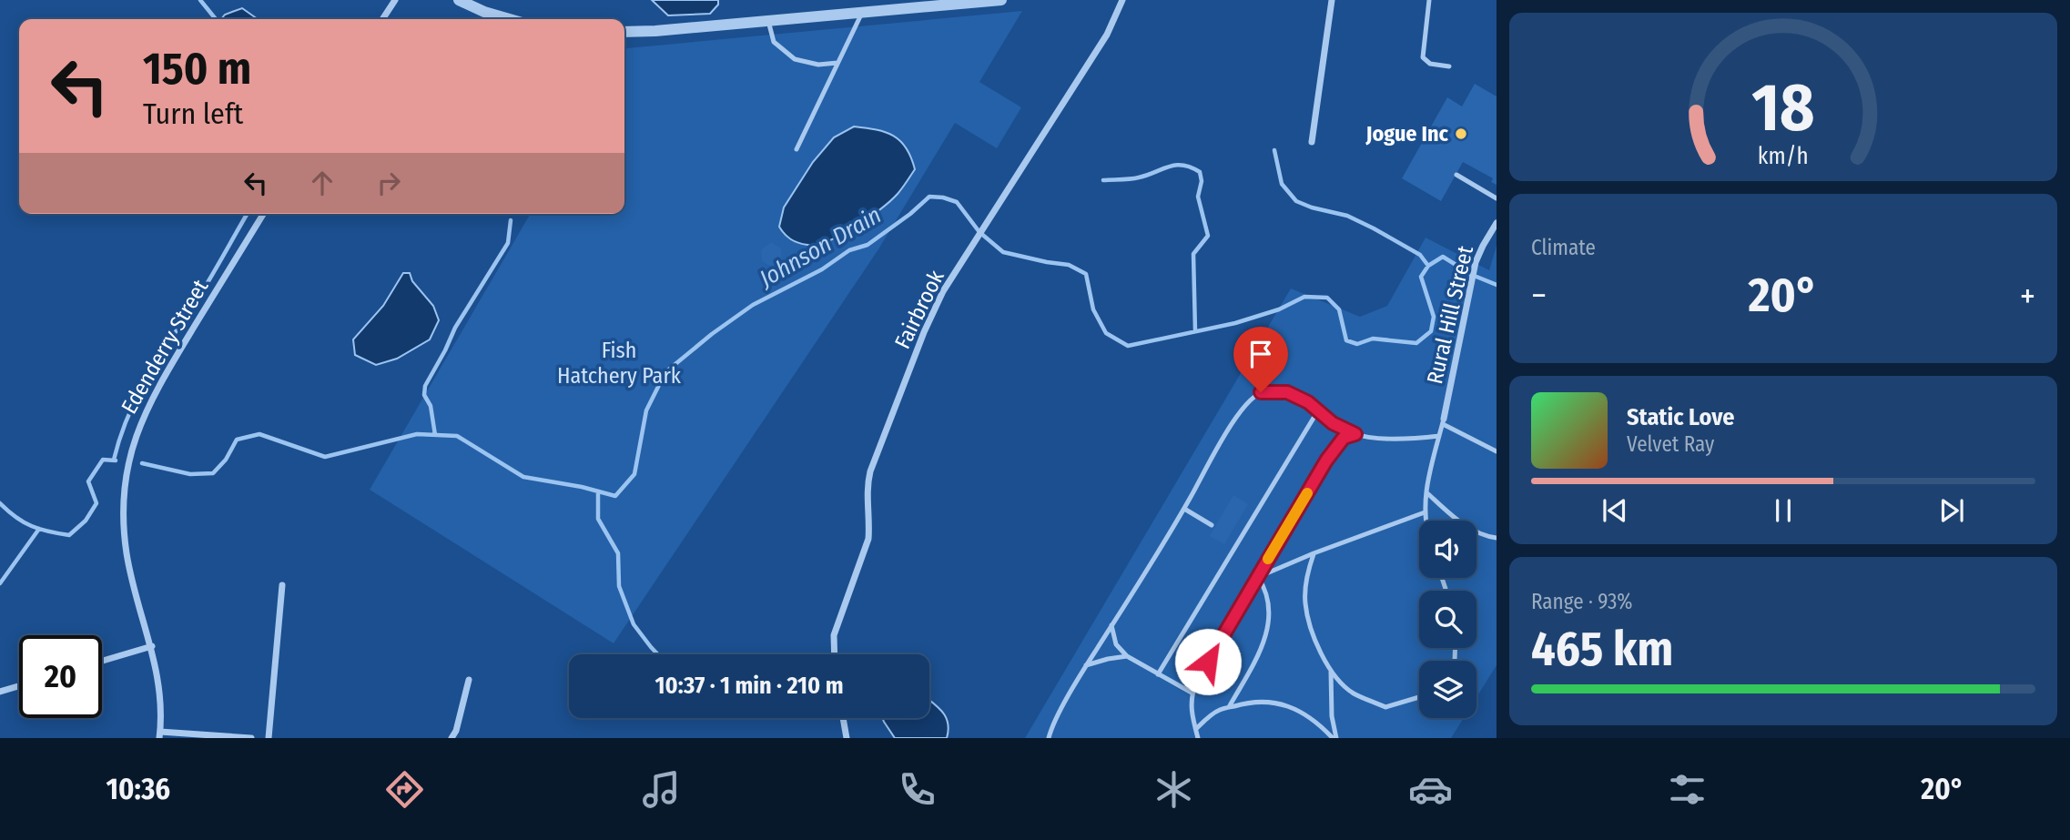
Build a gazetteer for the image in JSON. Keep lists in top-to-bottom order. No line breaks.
{"streets":{"street":["Fairbrook","Rural Hill Street","Edenderry Street"]},"water":["Johnson Drain"],"parks":["Fish Hatchery Park"],"places":["Jogue Inc"],"page":{"turn":["150 m","Turn left"],"tile":["Climate",["Range · 93%","465 km"]],"heat":["−","20°","+"],"song":["Static Love","Velvet Ray"],"limit":"20","trip":"10:37 · 1 min · 210 m","tabs":["10:36","20°"],"gauge":["18","km/h"]}}
